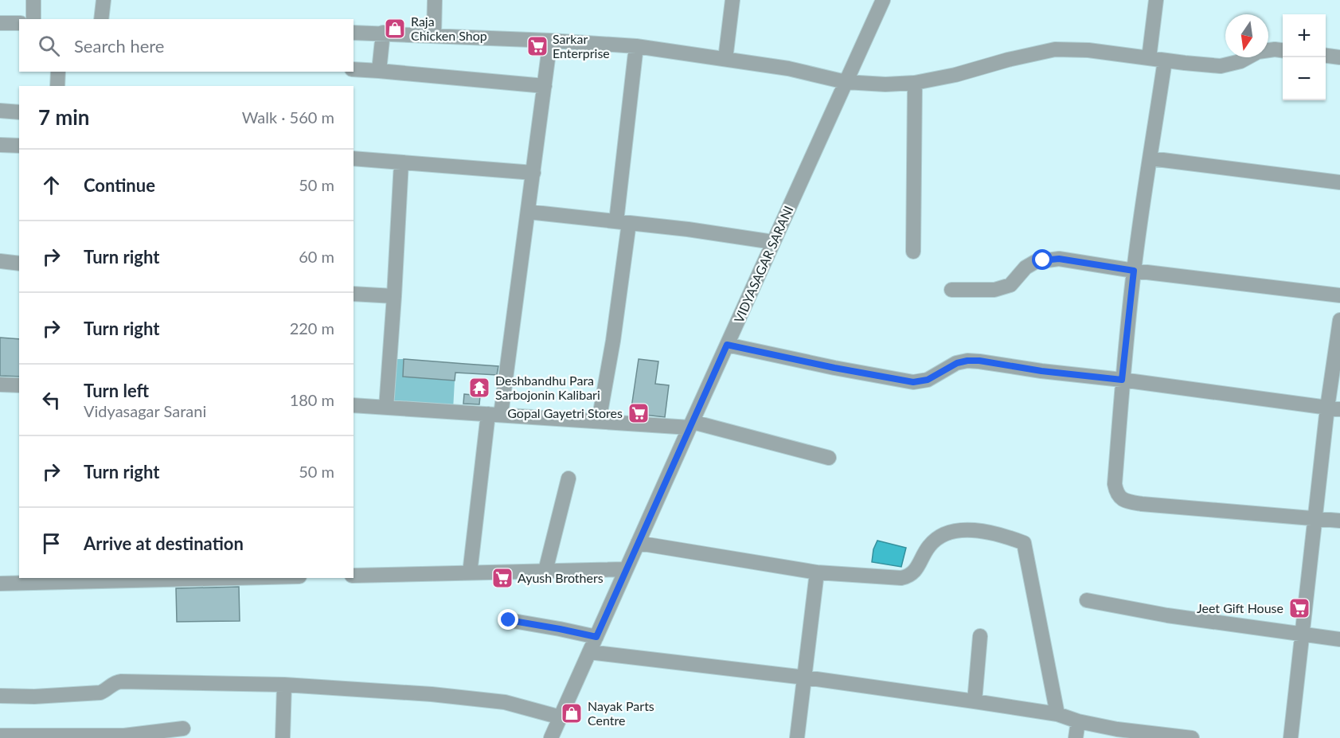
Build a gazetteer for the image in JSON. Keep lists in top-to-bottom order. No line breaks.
{"streets":{"street":["VIDYASAGAR SARANI"]},"places":{"shop":["Raja Chicken Shop","Nayak Parts Centre"],"supermarket":["Sarkar Enterprise","Gopal Gayetri Stores","Ayush Brothers","Jeet Gift House"],"temple":["Deshbandhu Para Sarbojonin Kalibari"]},"north":"bottom","page":{"map_buttons":["+","−"],"search":"Search here","heading":["7 min","Walk · 560 m"],"list":[["Continue","50 m"],["Turn right","60 m"],["Turn right","220 m"],["Turn left","Vidyasagar Sarani","180 m"],["Turn right","50 m"],"Arrive at destination"]}}
